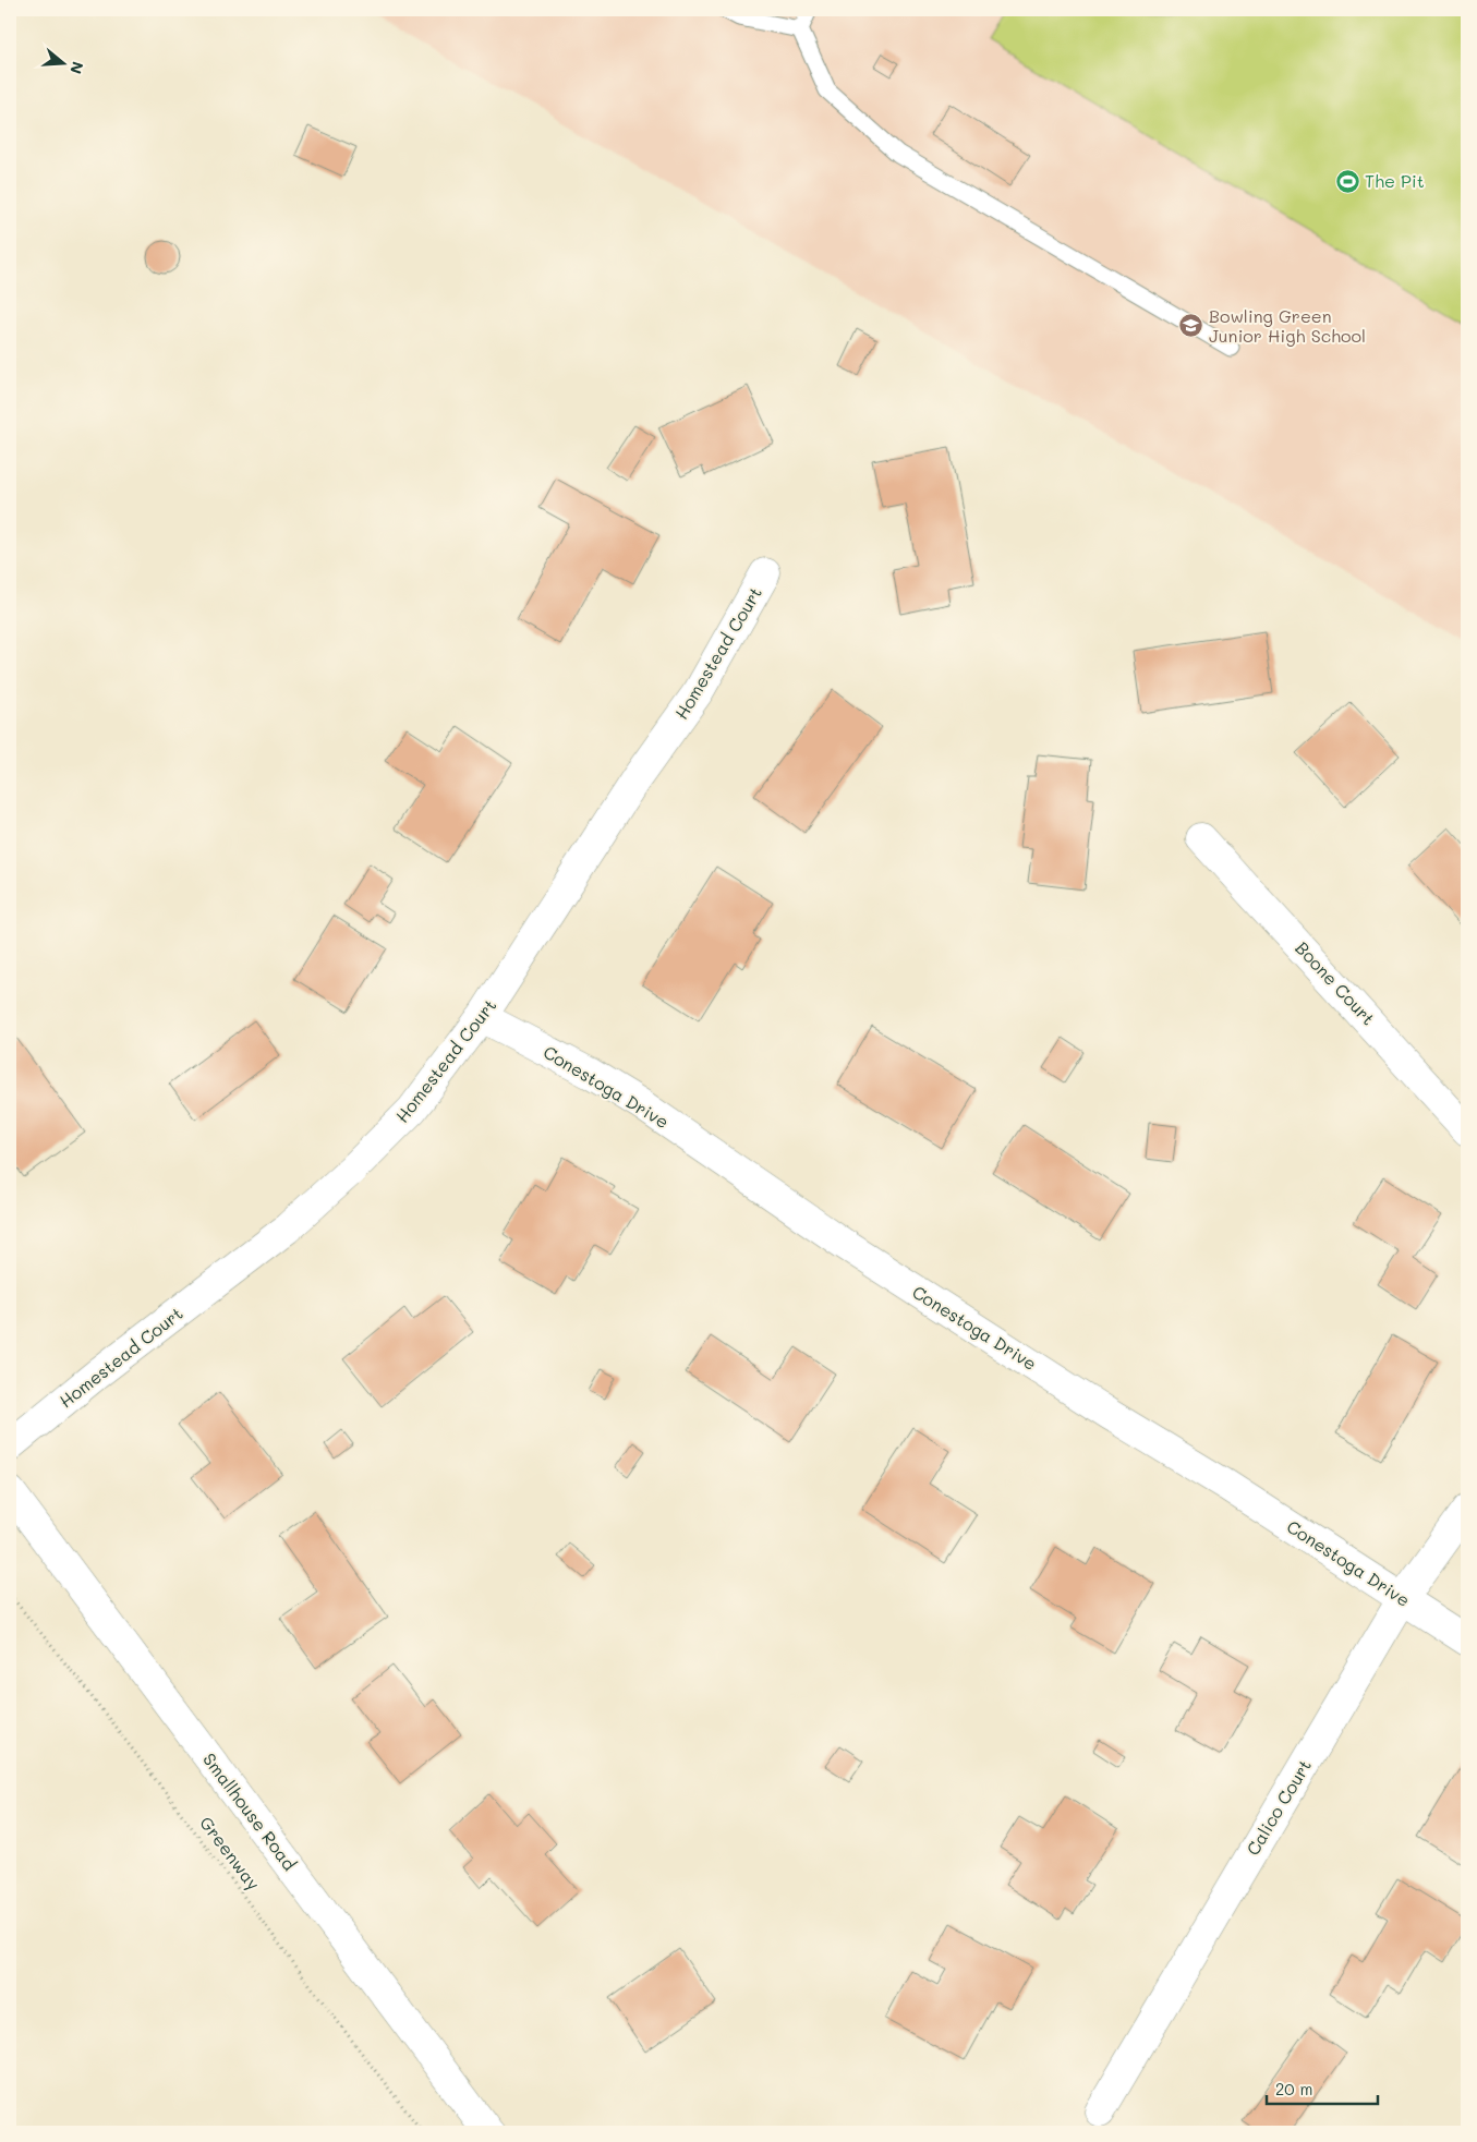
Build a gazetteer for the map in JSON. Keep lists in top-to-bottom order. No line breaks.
{"streets":{"street":["Homestead Court","Boone Court","Conestoga Drive","Calico Court","Smallhouse Road"],"path":["Greenway"]},"crossings":[["Homestead Court","Conestoga Drive"],["Conestoga Drive","Calico Court"]],"places":{"sports":["The Pit"],"school or university":["Bowling Green Junior High School"]},"scale_bar":"20 m","north":"right"}
